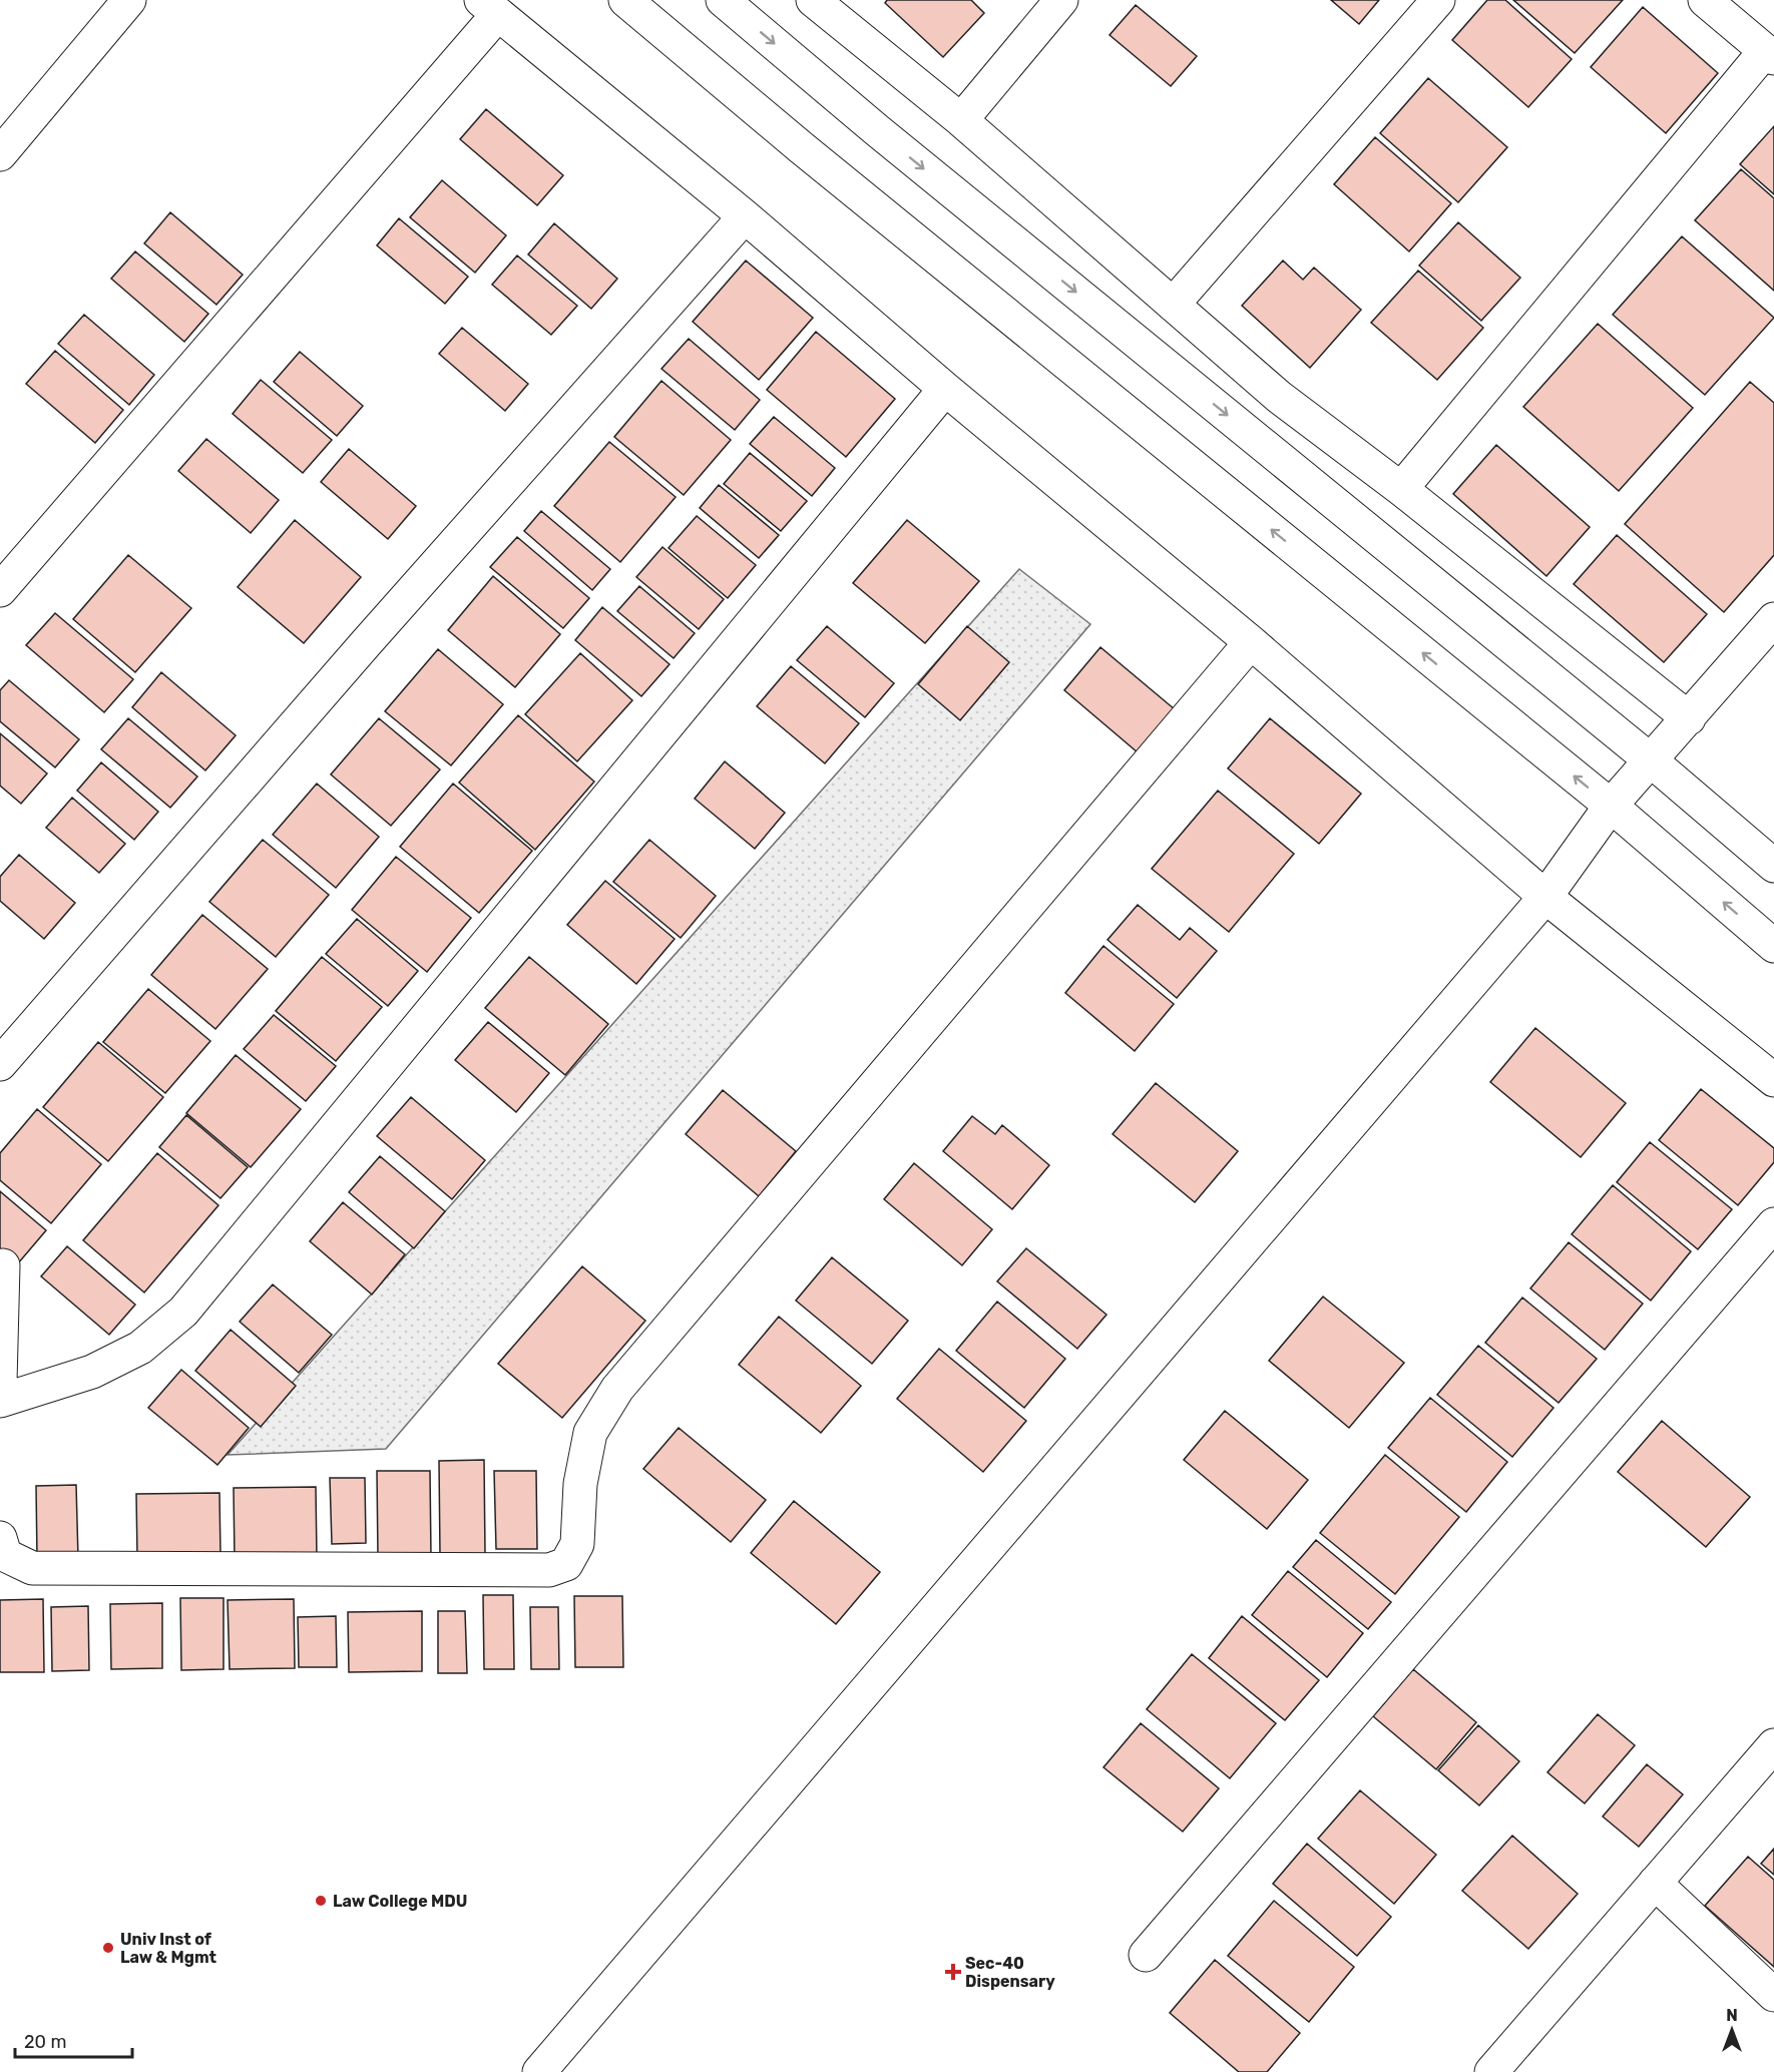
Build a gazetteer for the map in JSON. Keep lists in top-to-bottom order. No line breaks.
{"places":{"other":["Law College MDU","Univ Inst of Law & Mgmt"],"health":["Sec-40 Dispensary"]},"scale_bar":"20 m","north":"top"}
